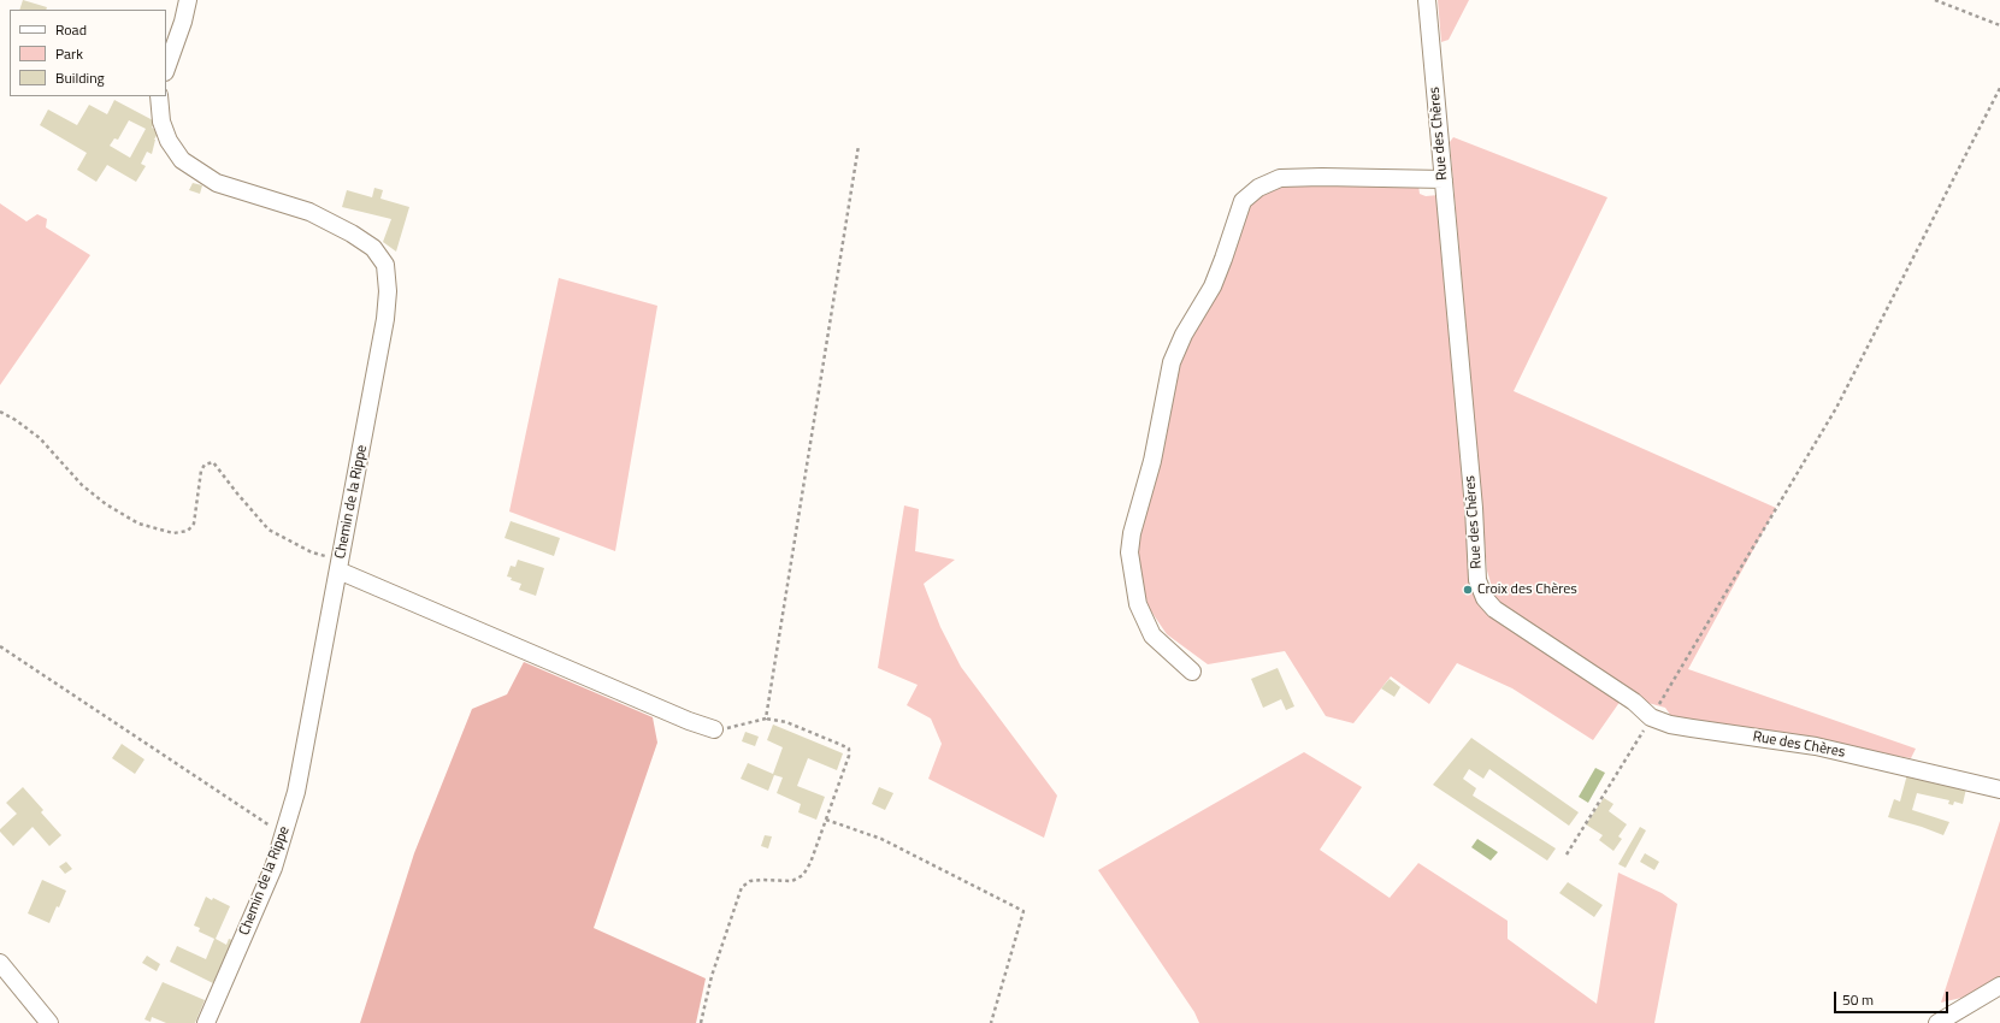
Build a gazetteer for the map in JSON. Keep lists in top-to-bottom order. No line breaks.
{"streets":{"street":["Rue des Chères","Chemin de la Rippe"]},"places":["Croix des Chères"],"legend":["Road","Park","Building"],"scale_bar":"50 m"}
